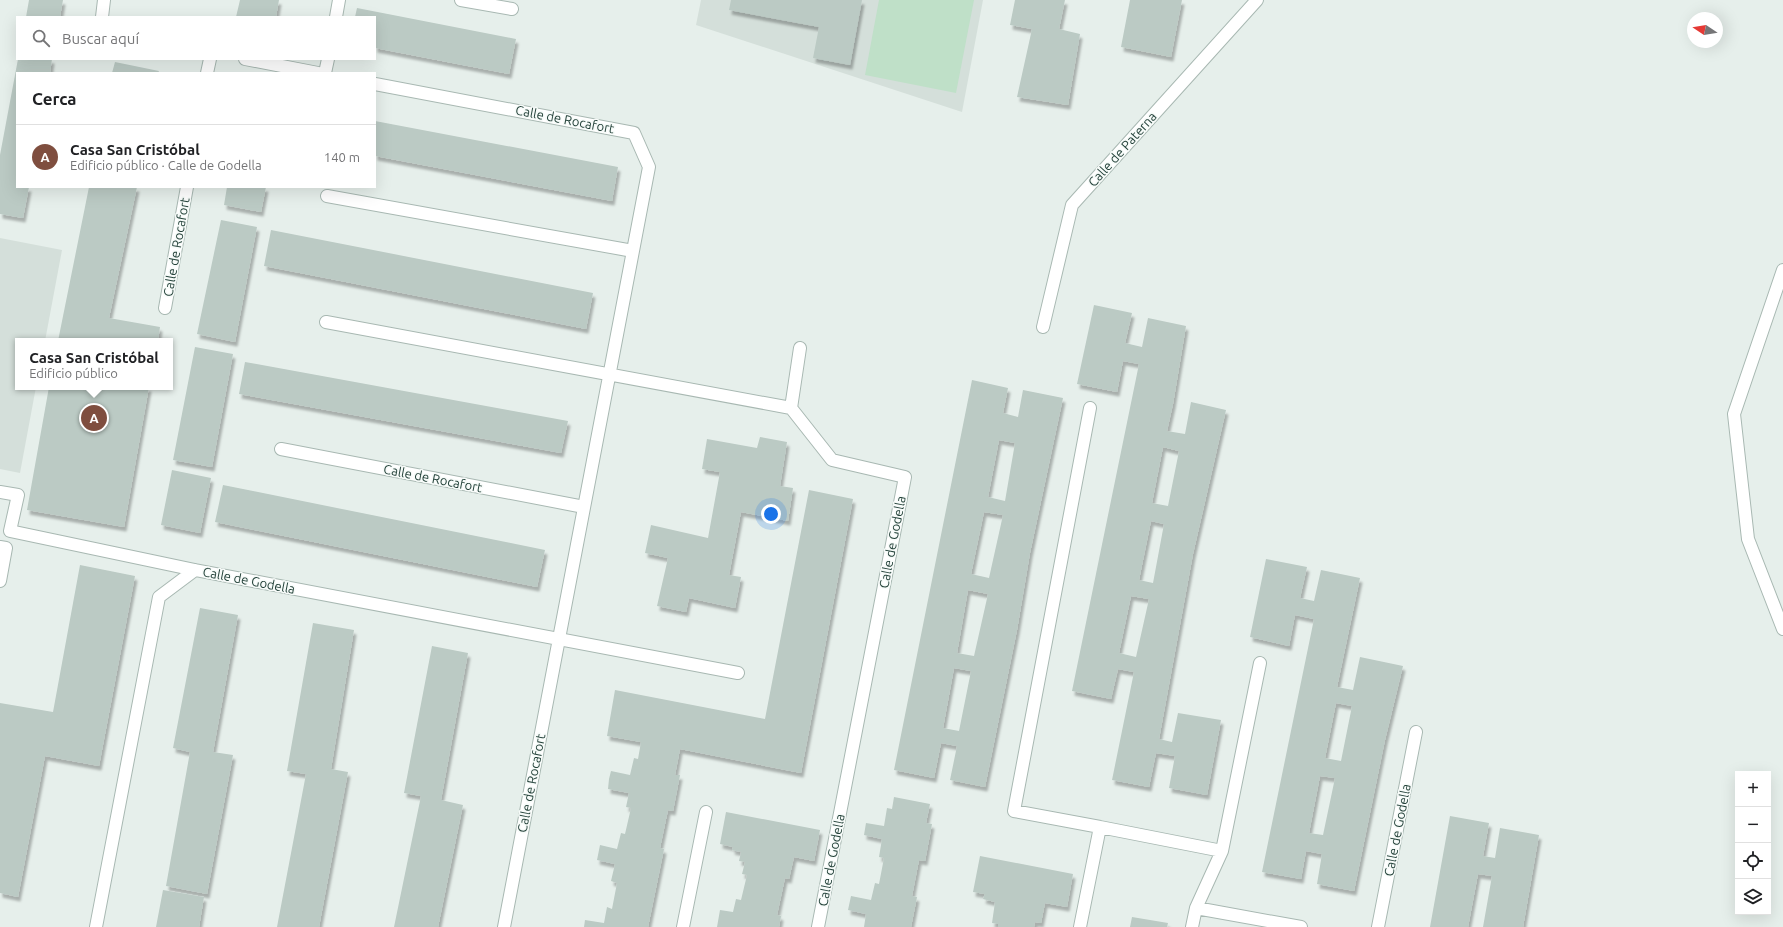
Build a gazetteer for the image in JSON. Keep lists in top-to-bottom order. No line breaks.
{"streets":{"street":["Calle de Rocafort","Calle de Paterna","Calle de Godella"]},"crossings":[["Calle de Rocafort","Calle de Godella"]],"north":"left","page":{"search":"Buscar aquí","heading":"Cerca","list":[{"mark":"A","name":"Casa San Cristóbal","note":"Edificio público · Calle de Godella","value":"140 m"}],"popup":["Casa San Cristóbal","Edificio público"],"pins":"A","map_buttons":["+","−"]}}
